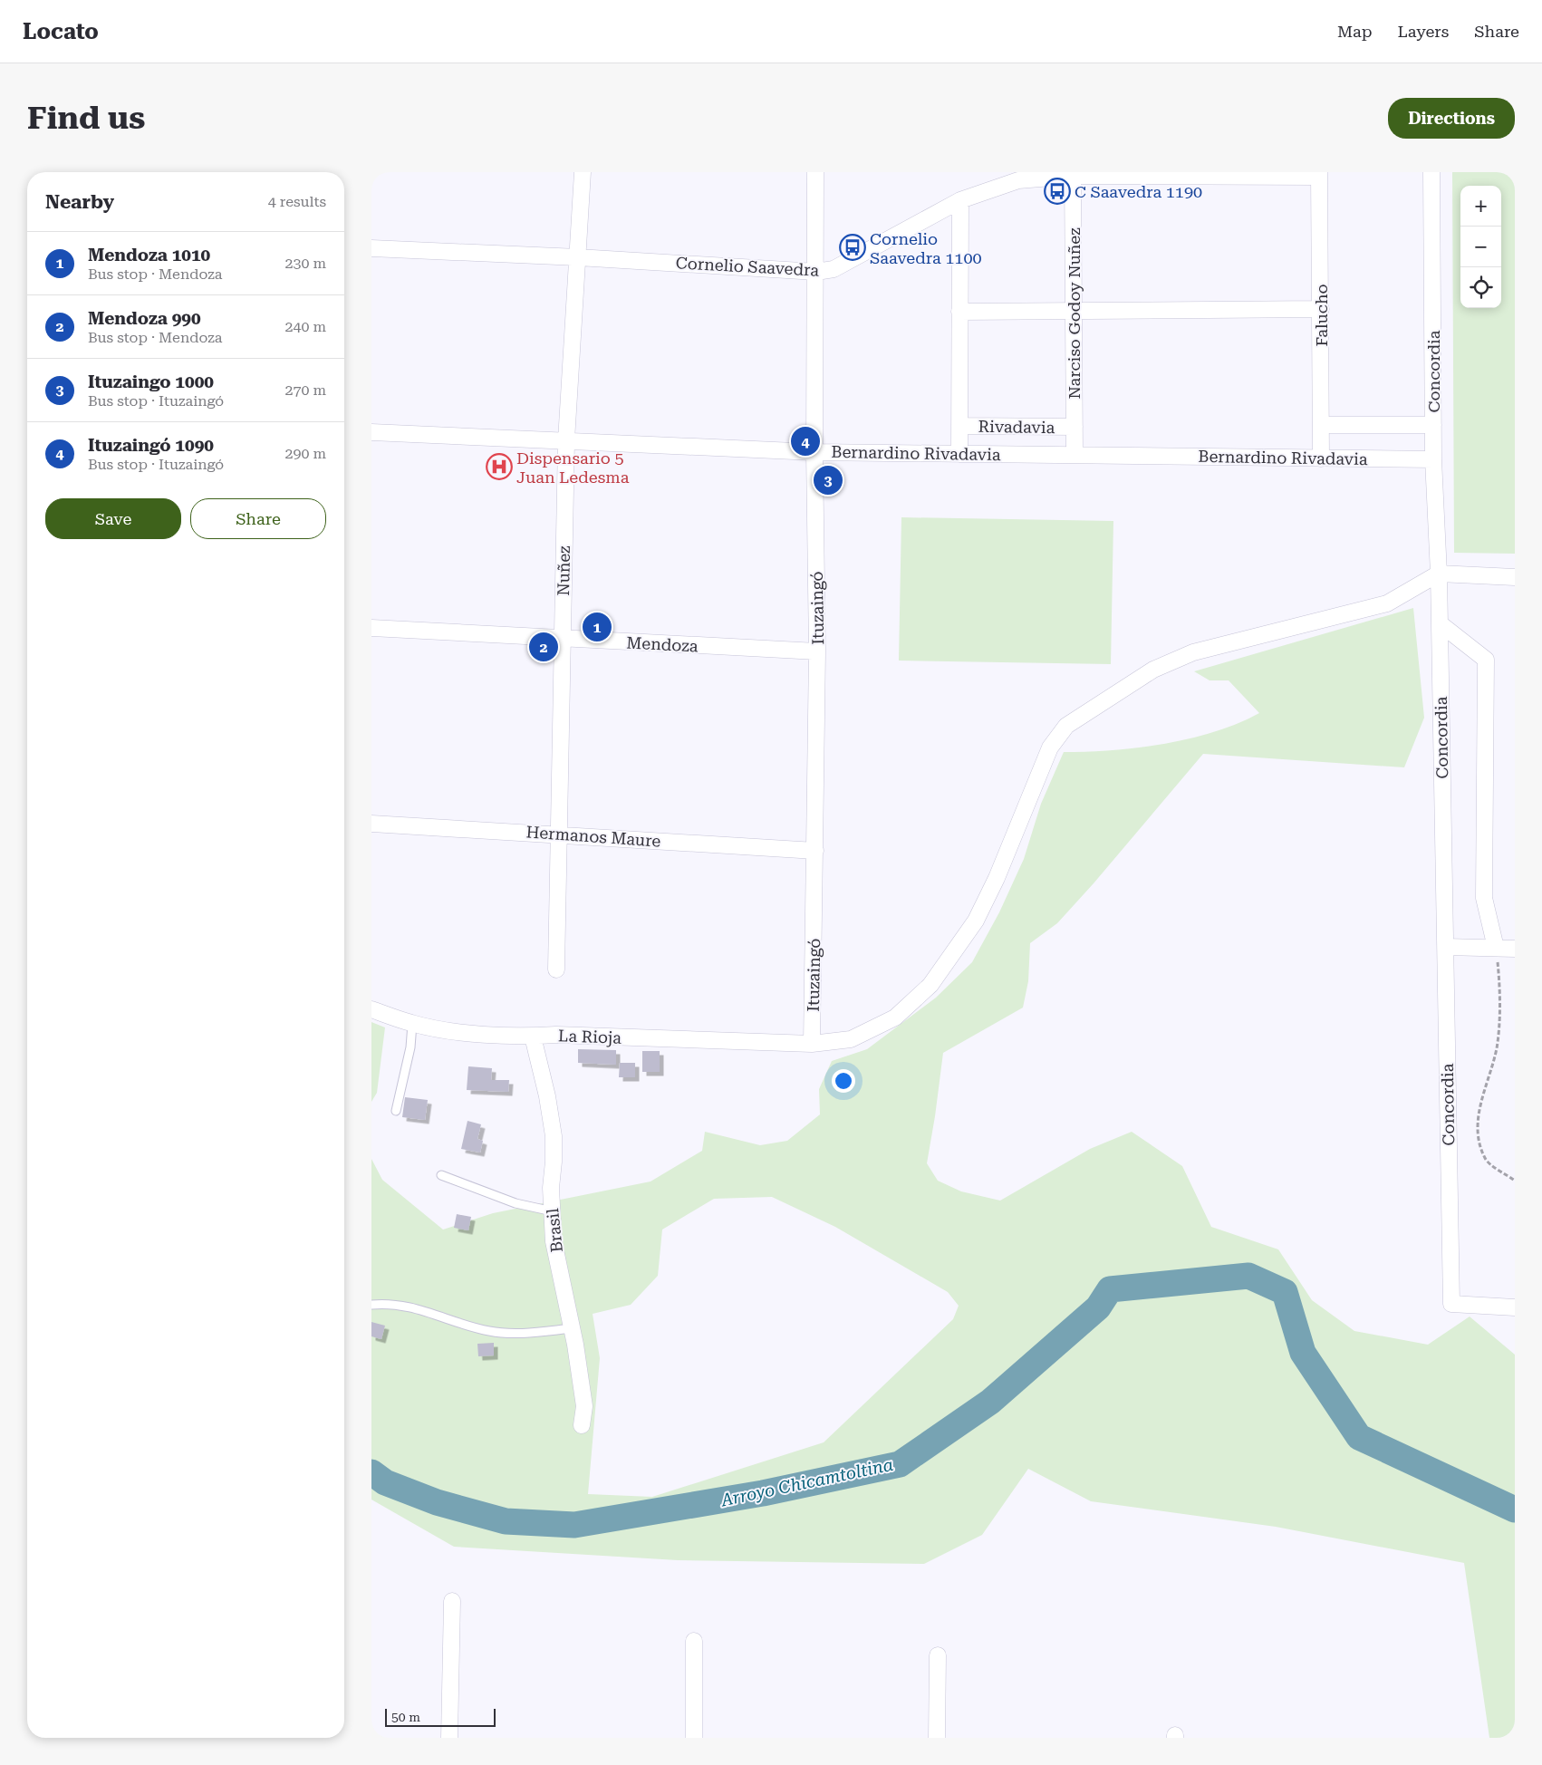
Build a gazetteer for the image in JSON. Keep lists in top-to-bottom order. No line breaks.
{"streets":{"street":["Cornelio Saavedra","Narciso Godoy Nuñez","Falucho","Concordia","Rivadavia","Bernardino Rivadavia","Nuñez","Ituzaingó","Mendoza","Hermanos Maure","La Rioja","Brasil"]},"crossings":[["Cornelio Saavedra","Narciso Godoy Nuñez"],["Cornelio Saavedra","Falucho"],["Cornelio Saavedra","Nuñez"],["Cornelio Saavedra","Ituzaingó"],["Narciso Godoy Nuñez","Rivadavia"],["Narciso Godoy Nuñez","Bernardino Rivadavia"],["Falucho","Bernardino Rivadavia"],["Concordia","Bernardino Rivadavia"],["Concordia","La Rioja"],["Bernardino Rivadavia","Nuñez"],["Bernardino Rivadavia","Ituzaingó"],["Nuñez","Mendoza"],["Nuñez","Hermanos Maure"],["Ituzaingó","Mendoza"],["Ituzaingó","Hermanos Maure"],["Ituzaingó","La Rioja"],["La Rioja","Brasil"]],"water":["Arroyo Chicamtoltina"],"places":{"bus stop":["C Saavedra 1190","Cornelio Saavedra 1100"],"hospital":["Dispensario 5 Juan Ledesma"]},"scale_bar":"50 m","page":{"header":"Locato","nav":["Map","Layers","Share"],"buttons":["Directions",["Save","Share"]],"title":"Find us","heading":["Nearby","4 results"],"map_buttons":["+","−"],"list":[{"mark":"1","name":"Mendoza 1010","note":"Bus stop · Mendoza","value":"230 m"},{"mark":"2","name":"Mendoza 990","note":"Bus stop · Mendoza","value":"240 m"},{"mark":"3","name":"Ituzaingo 1000","note":"Bus stop · Ituzaingó","value":"270 m"},{"mark":"4","name":"Ituzaingó 1090","note":"Bus stop · Ituzaingó","value":"290 m"}],"pins":["4","3","1","2"],"scale":"50 m"}}
